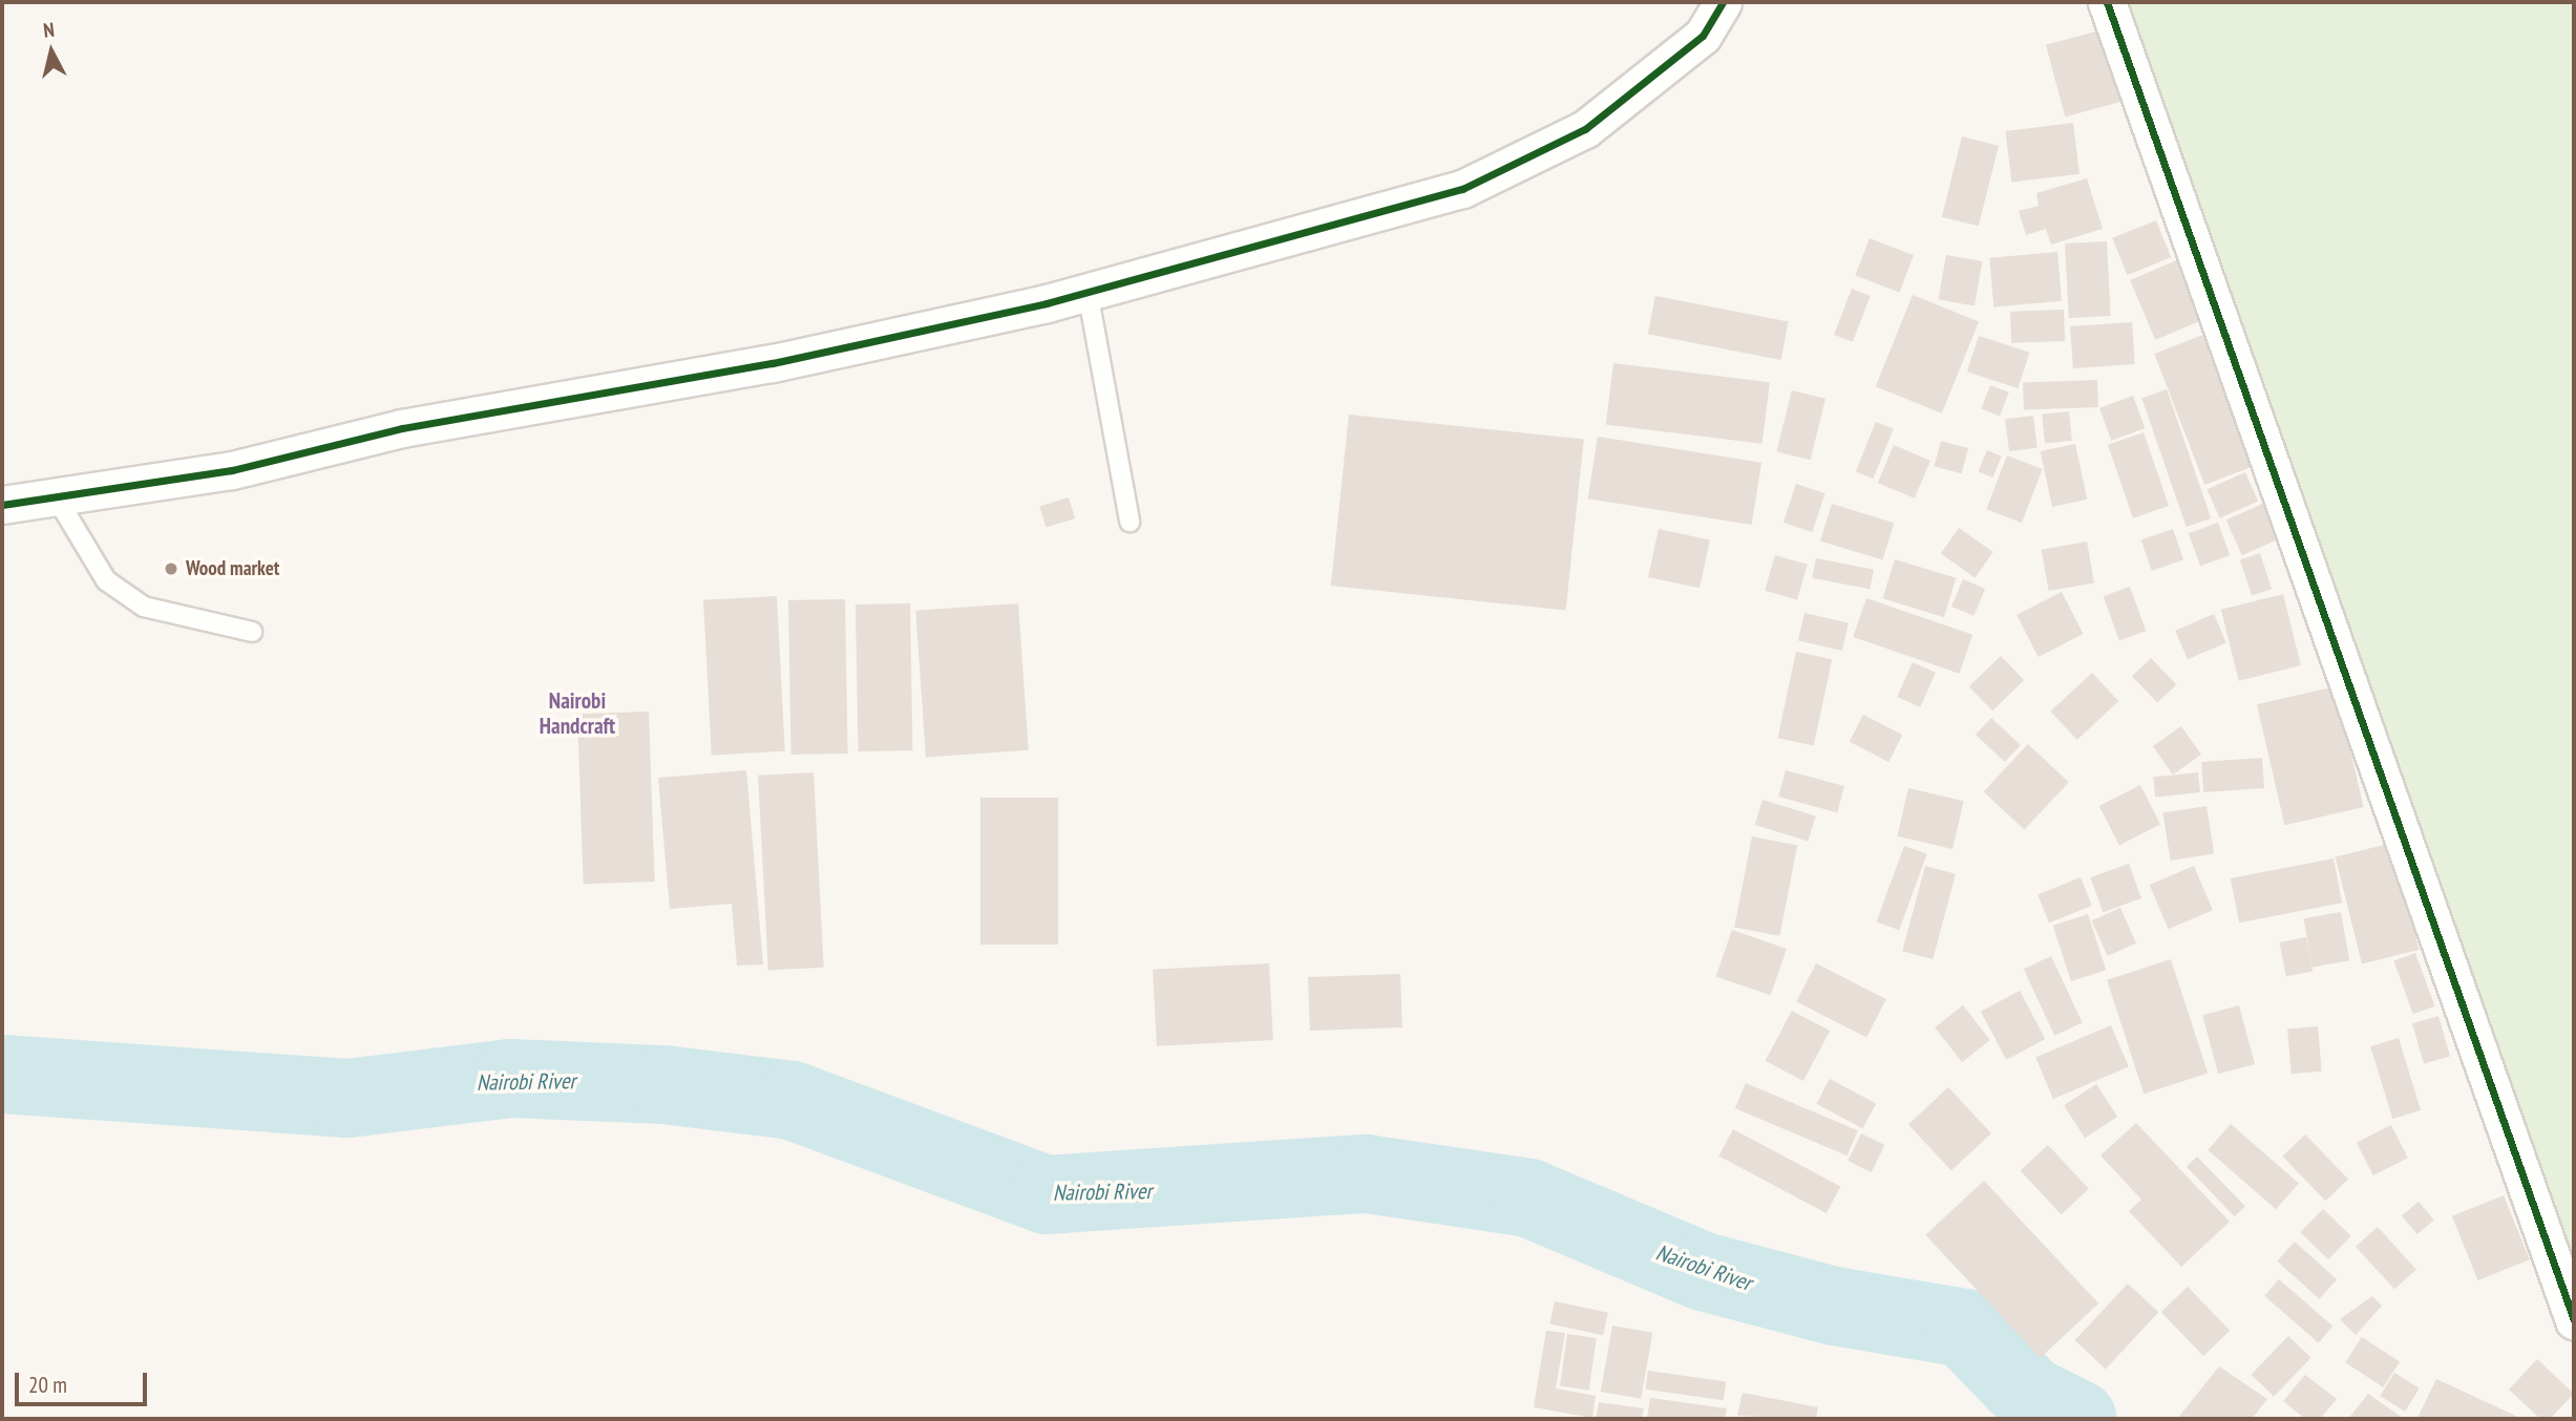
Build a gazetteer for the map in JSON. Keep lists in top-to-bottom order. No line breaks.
{"districts":["Nairobi Handcraft"],"water":["Nairobi River"],"places":["Wood market"],"scale_bar":"20 m","north":"top"}
